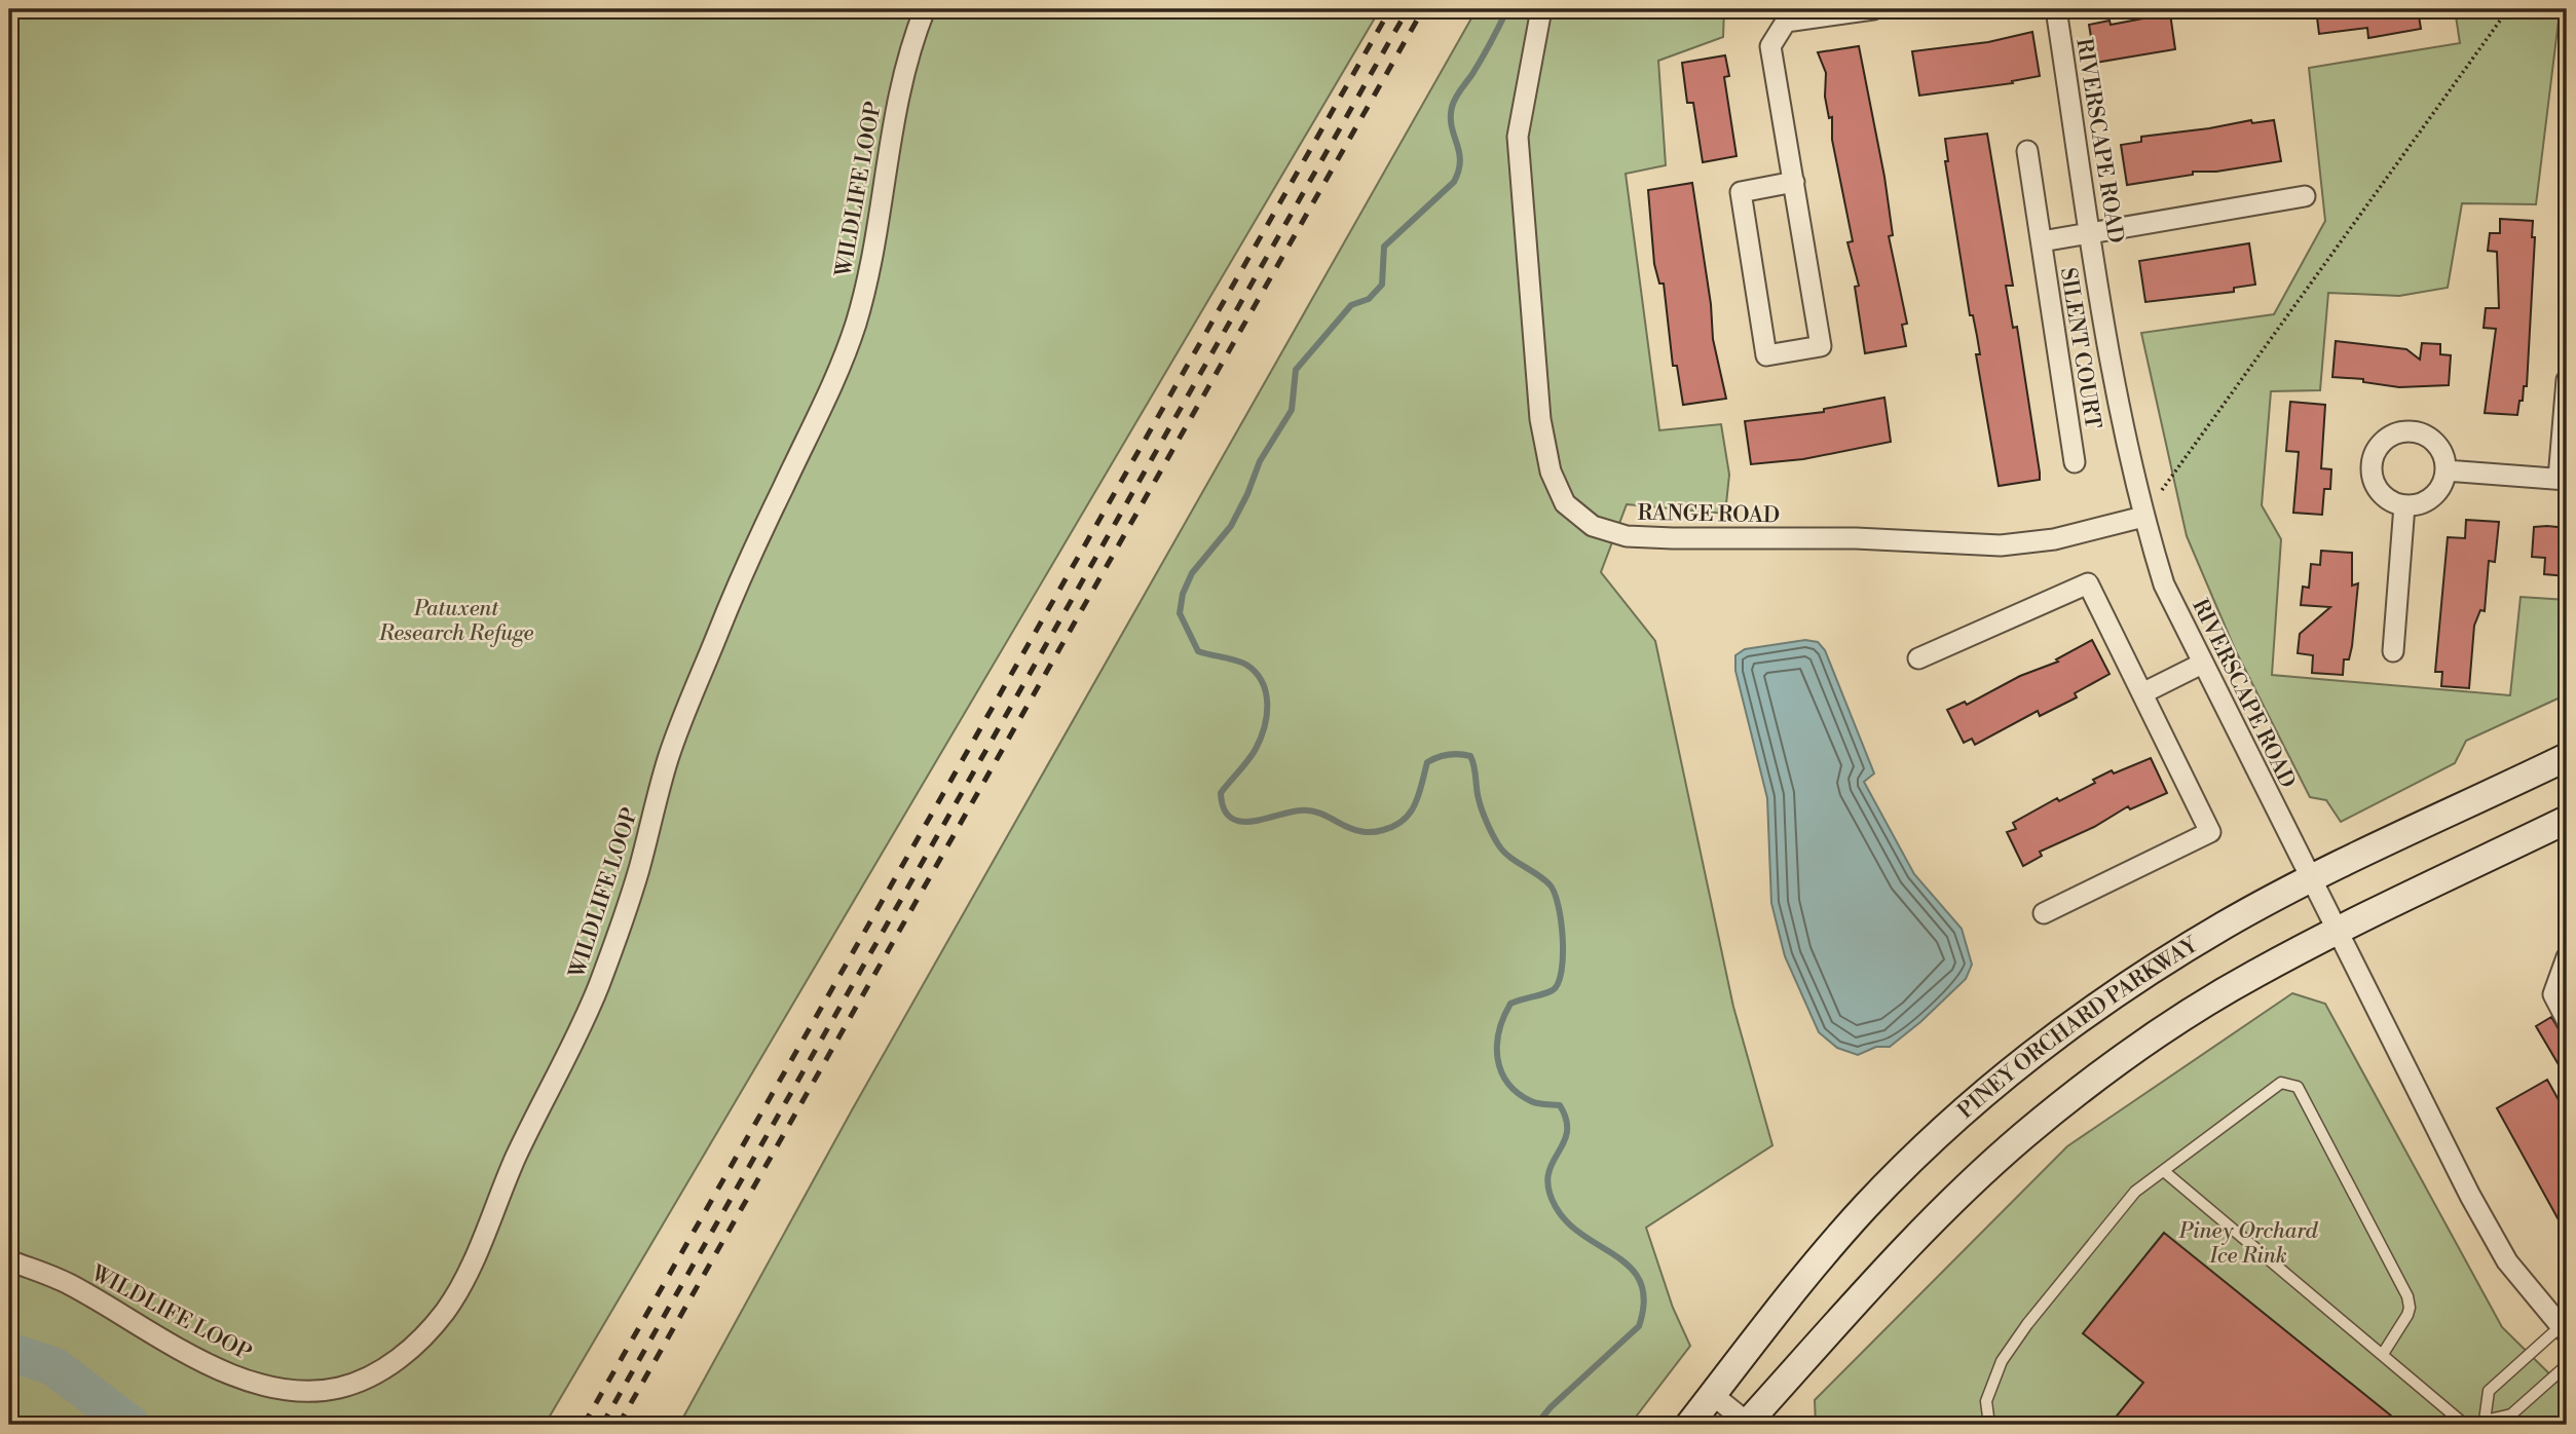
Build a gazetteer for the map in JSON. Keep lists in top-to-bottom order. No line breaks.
{"streets":{"street":["RIVERSCAPE ROAD","WILDLIFE LOOP","SILENT COURT","RANGE ROAD","PINEY ORCHARD PARKWAY"]},"crossings":[["RIVERSCAPE ROAD","SILENT COURT"],["RIVERSCAPE ROAD","RANGE ROAD"],["RIVERSCAPE ROAD","PINEY ORCHARD PARKWAY"]],"parks":["Patuxent Research Refuge","Piney Orchard Ice Rink"]}
